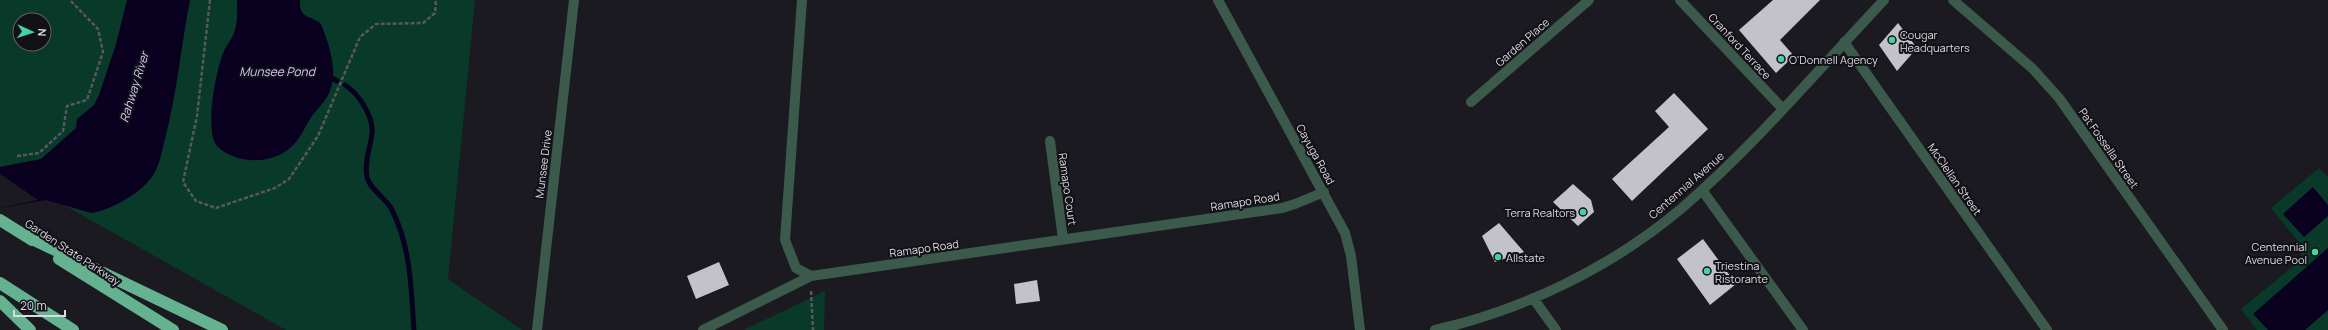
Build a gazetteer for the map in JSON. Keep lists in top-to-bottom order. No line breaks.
{"streets":{"highway":["Garden State Parkway"],"street":["Garden Place","Cranford Terrace","Pat Fossella Street","Cayuga Road","Munsee Drive","McClellan Street","Centennial Avenue","Ramapo Court","Ramapo Road"]},"crossings":[["Cranford Terrace","Centennial Avenue"],["Cayuga Road","Ramapo Road"],["McClellan Street","Centennial Avenue"],["Ramapo Court","Ramapo Road"]],"water":["Munsee Pond","Rahway River"],"places":["Cougar Headquarters","O'Donnell Agency","Terra Realtors","Centennial Avenue Pool","Allstate","Triestina Ristorante"],"scale_bar":"20 m","north":"right"}
